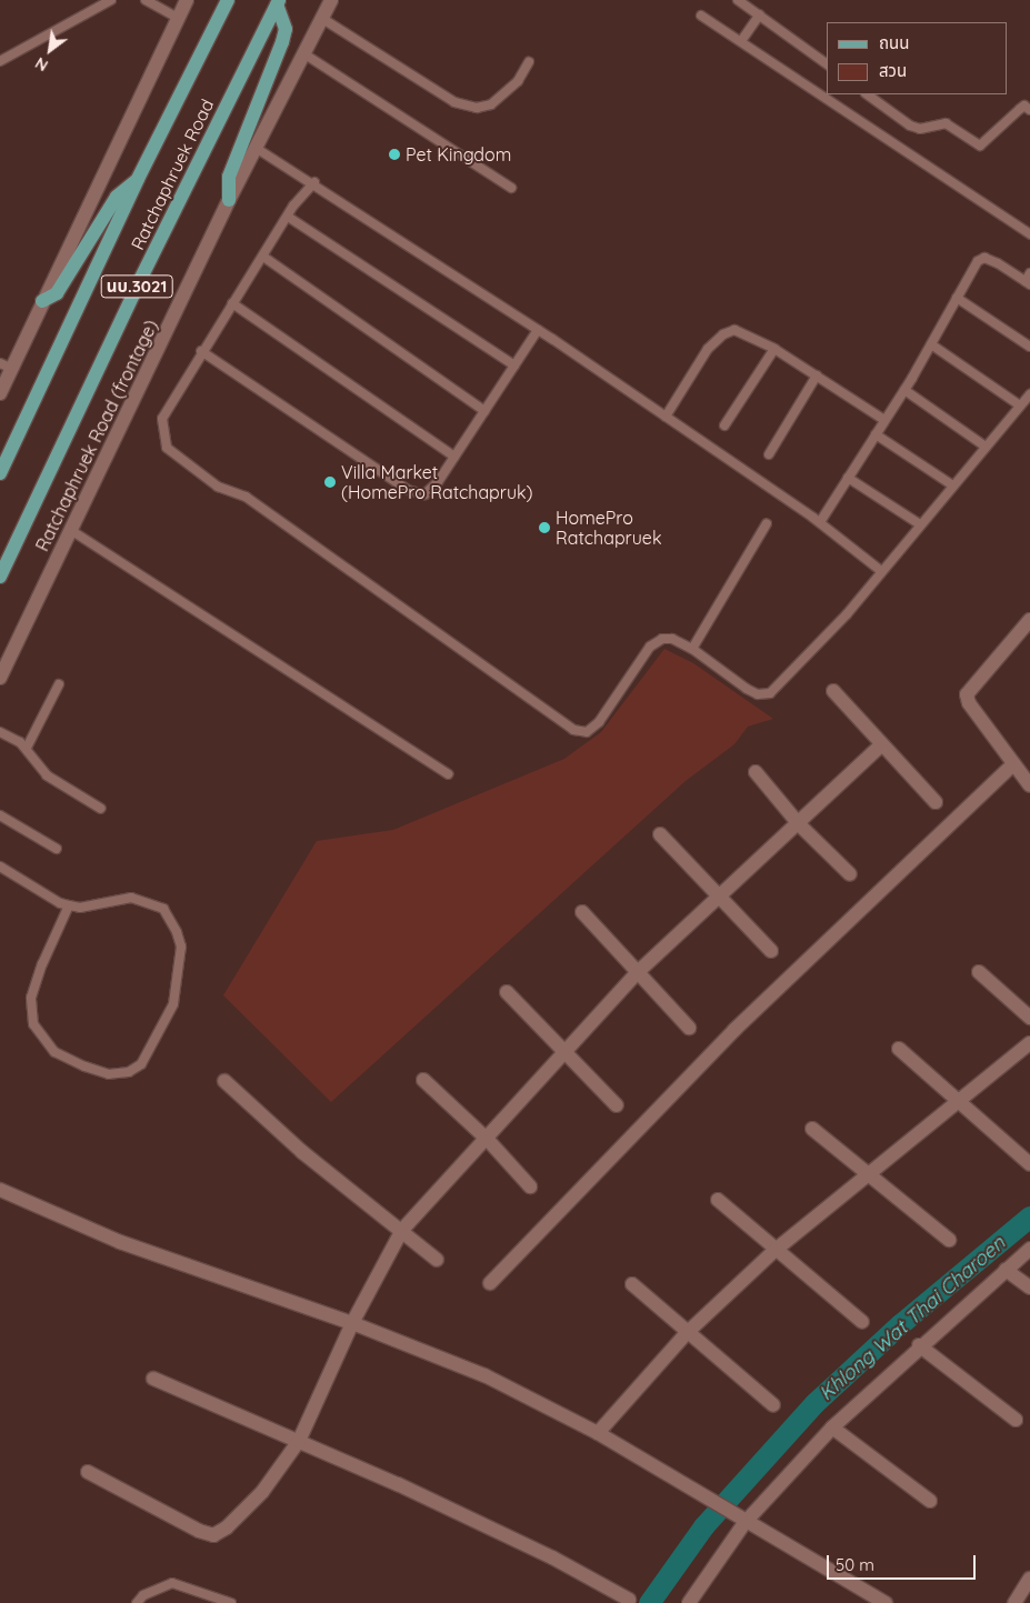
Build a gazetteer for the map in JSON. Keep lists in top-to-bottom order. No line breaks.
{"streets":{"main road":["Ratchaphruek Road","นบ.3021"],"street":["Ratchaphruek Road (frontage)"]},"water":["Khlong Wat Thai Charoen"],"places":["Pet Kingdom","Villa Market (HomePro Ratchapruk)","HomePro Ratchapruek"],"legend":["ถนน","สวน"],"scale_bar":"50 m","north":"bottom left"}
